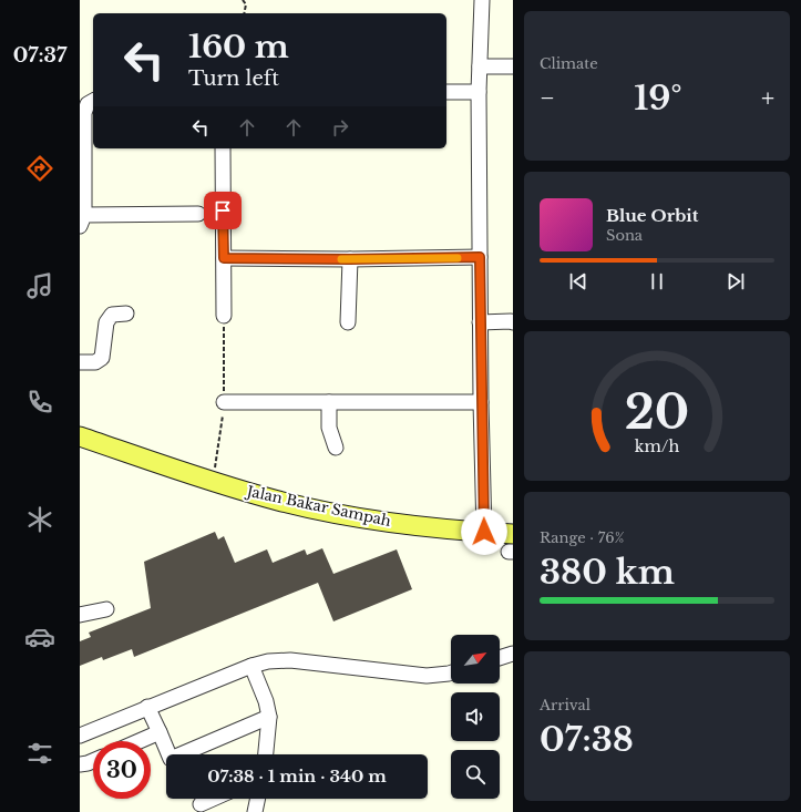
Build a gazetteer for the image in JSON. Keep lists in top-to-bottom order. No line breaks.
{"streets":{"main road":["Jalan Bakar Sampah"]},"north":"top right","page":{"tabs":"07:37","tile":["Climate",["Range · 76%","380 km"],["Arrival","07:38"]],"turn":["160 m","Turn left"],"heat":["−","19°","+"],"song":["Blue Orbit","Sona"],"limit":"30","trip":"07:38 · 1 min · 340 m","gauge":["20","km/h"]}}
